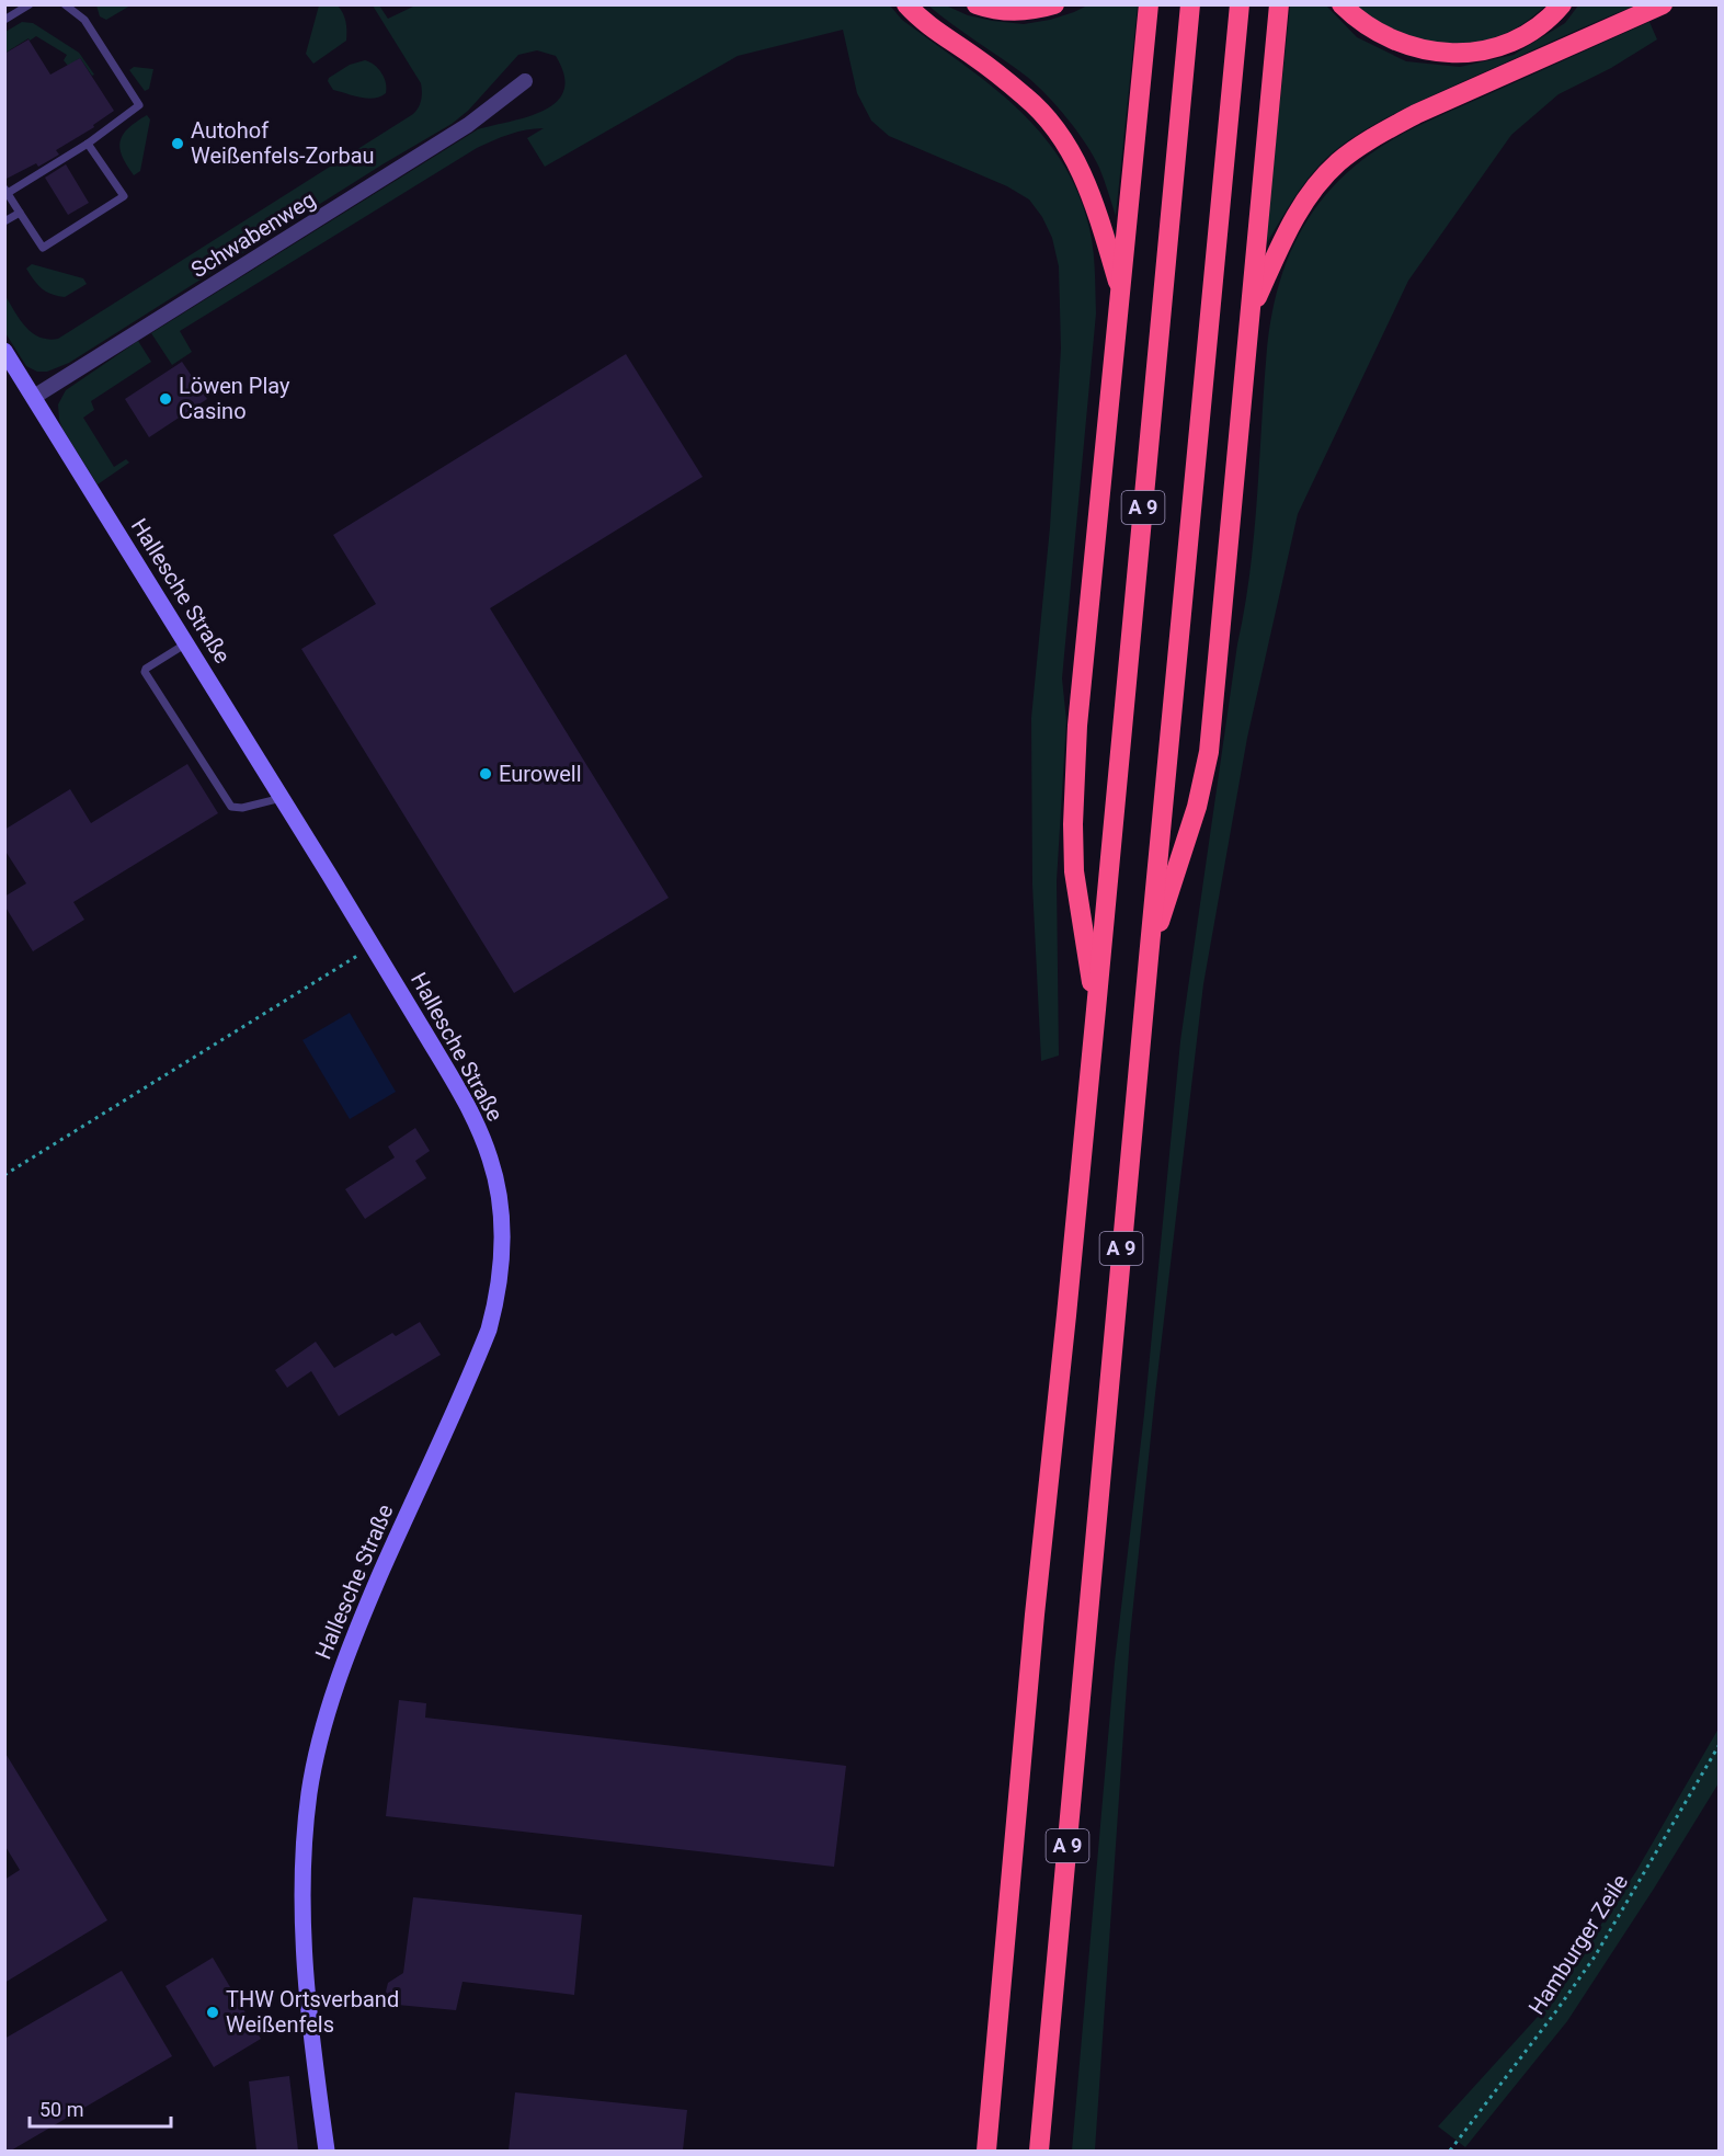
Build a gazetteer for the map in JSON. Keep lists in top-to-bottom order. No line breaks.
{"streets":{"highway":["A 9"],"street":["Schwabenweg","Hallesche Straße"],"path":["Hamburger Zeile"]},"crossings":[["Schwabenweg","Hallesche Straße"]],"places":["Autohof Weißenfels-Zorbau","Löwen Play Casino","Eurowell","THW Ortsverband Weißenfels"],"scale_bar":"50 m"}
